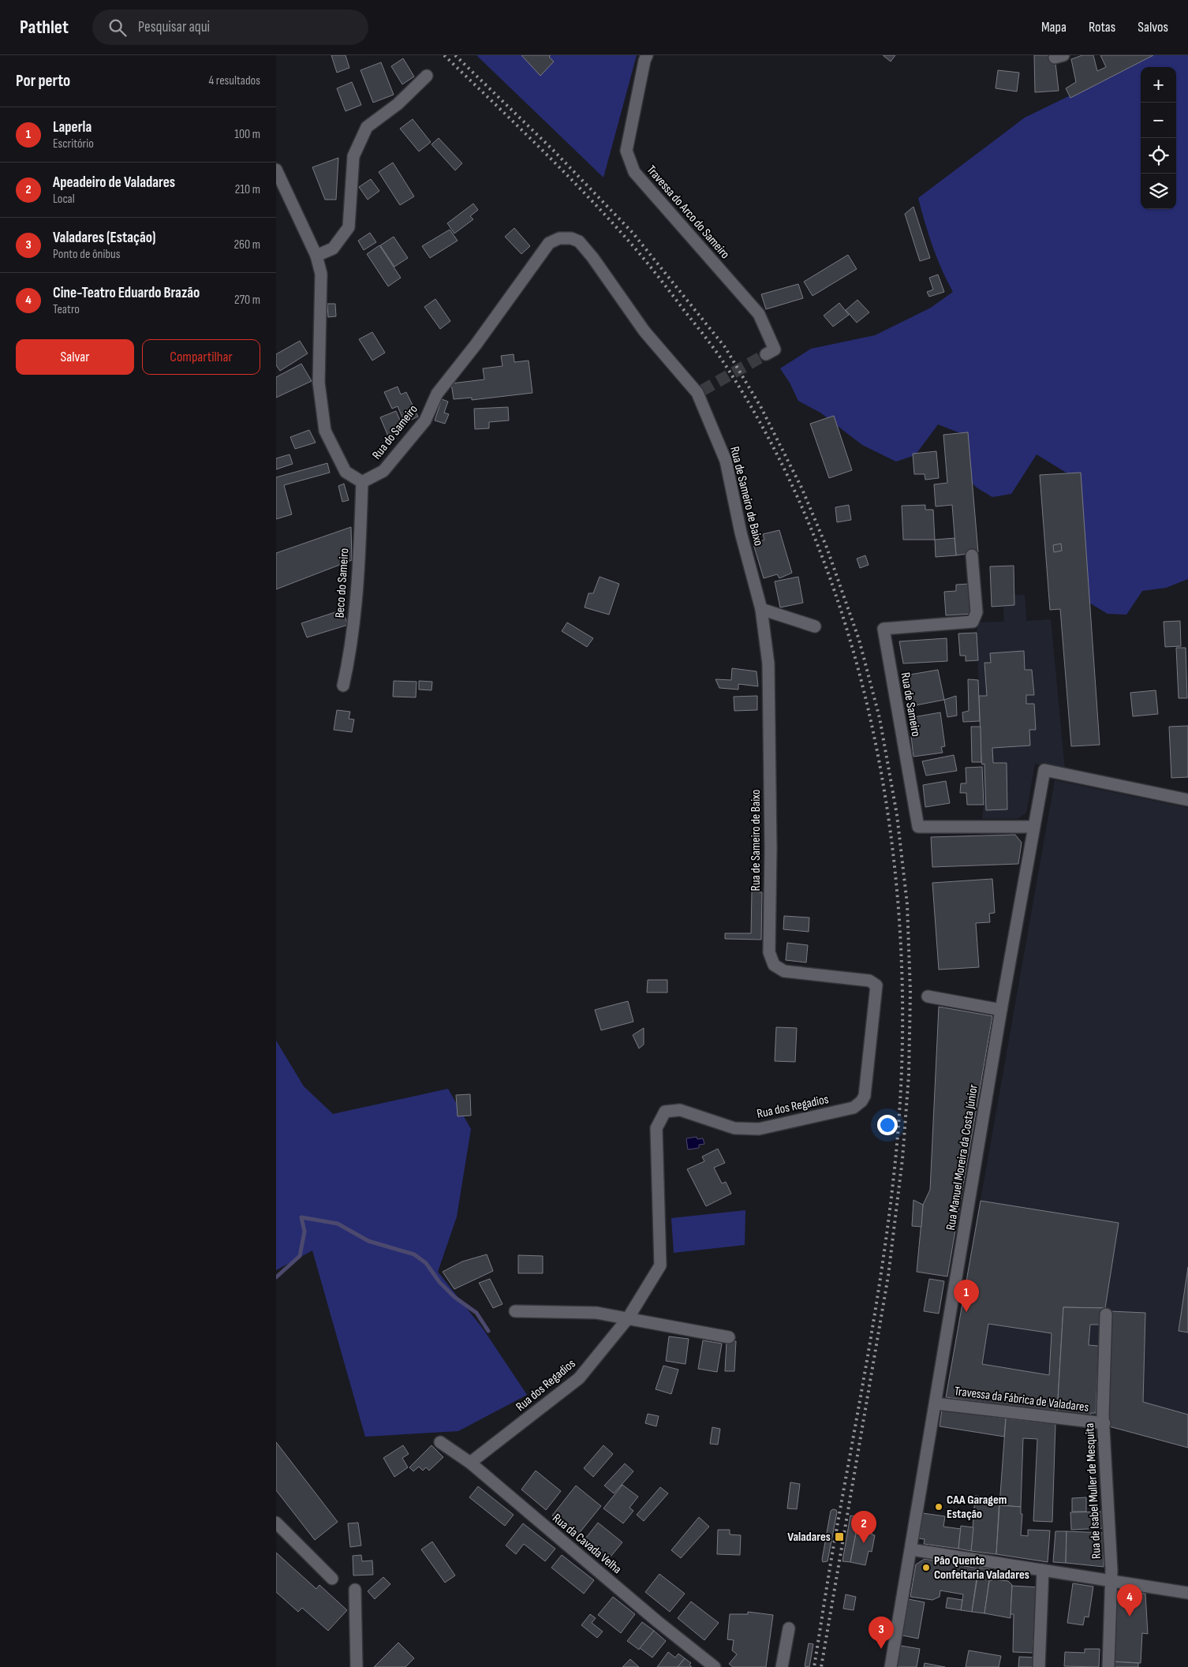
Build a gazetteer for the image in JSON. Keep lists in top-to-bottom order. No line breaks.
{"streets":{"street":["Travessa do Arco do Sameiro","Rua do Sameiro","Rua de Sameiro de Baixo","Beco do Sameiro","Rua de Sameiro","Rua dos Regadios","Rua Manuel Moreira da Costa Júnior","Travessa da Fábrica de Valadares","Rua de Isabel Muller de Mesquita","Rua da Cavada Velha"]},"crossings":[["Rua do Sameiro","Rua de Sameiro de Baixo"],["Rua do Sameiro","Beco do Sameiro"],["Rua de Sameiro de Baixo","Rua dos Regadios"],["Rua de Sameiro","Rua Manuel Moreira da Costa Júnior"],["Rua dos Regadios","Rua da Cavada Velha"],["Rua Manuel Moreira da Costa Júnior","Travessa da Fábrica de Valadares"],["Travessa da Fábrica de Valadares","Rua de Isabel Muller de Mesquita"]],"places":{"other":["CAA Garagem Estação","Pão Quente Confeitaria Valadares"],"transit":["Valadares"]},"page":{"header":"Pathlet","search":"Pesquisar aqui","nav":["Mapa","Rotas","Salvos"],"heading":["Por perto","4 resultados"],"map_buttons":["+","−"],"list":[{"mark":"1","name":"Laperla","note":"Escritório","value":"100 m"},{"mark":"2","name":"Apeadeiro de Valadares","note":"Local","value":"210 m"},{"mark":"3","name":"Valadares (Estação)","note":"Ponto de ônibus","value":"260 m"},{"mark":"4","name":"Cine-Teatro Eduardo Brazão","note":"Teatro","value":"270 m"}],"buttons":["Salvar","Compartilhar"],"pins":["1","2","4","3"]}}
